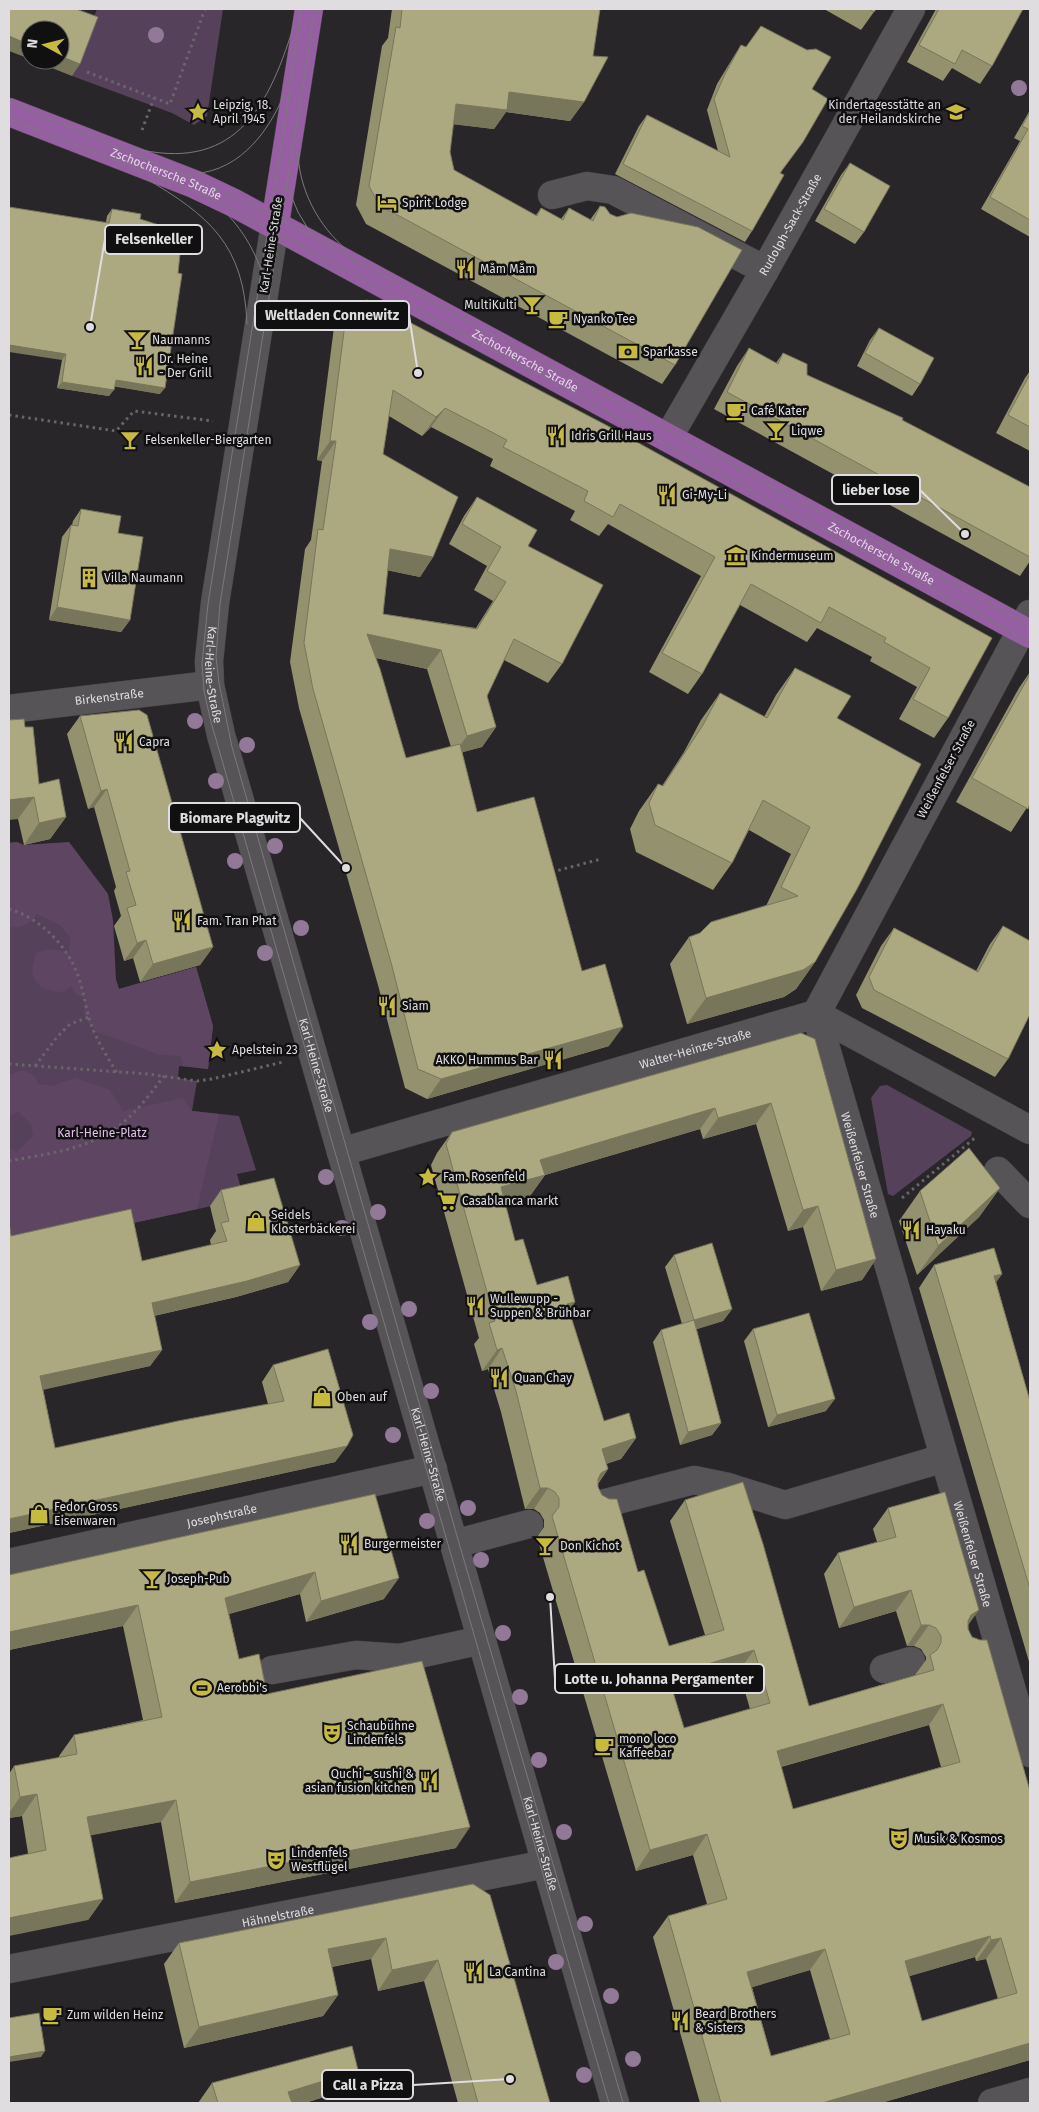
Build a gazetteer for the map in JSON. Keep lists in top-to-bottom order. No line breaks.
{"streets":{"main road":["Zschochersche Straße","Karl-Heine-Straße"],"street":["Rudolph-Sack-Straße","Birkenstraße","Weißenfelser Straße","Walter-Heinze-Straße","Josephstraße","Hähnelstraße"]},"crossings":[["Zschochersche Straße","Rudolph-Sack-Straße"],["Zschochersche Straße","Karl-Heine-Straße"],["Zschochersche Straße","Weißenfelser Straße"],["Karl-Heine-Straße","Birkenstraße"],["Karl-Heine-Straße","Walter-Heinze-Straße"],["Karl-Heine-Straße","Josephstraße"],["Karl-Heine-Straße","Hähnelstraße"],["Weißenfelser Straße","Walter-Heinze-Straße"]],"parks":["Karl-Heine-Platz"],"places":{"place":["Leipzig, 18. April 1945","Apelstein 23","Fam. Rosenfeld"],"school or university":["Kindertagesstätte an der Heilandskirche"],"hotel":["Spirit Lodge"],"restaurant":["Măm Măm","Dr. Heine - Der Grill","Idris Grill Haus","Gi-My-Li","Capra","Fam. Tran Phat","Siam","AKKO Hummus Bar","Hayaku","Wullewupp - Suppen & Brühbar","Quan Chay","Burgermeister","Quchi - sushi & asian fusion kitchen","La Cantina","Beard Brothers & Sisters"],"bar":["MultiKulti","Naumanns","Liqwe","Felsenkeller-Biergarten","Don Kichot","Joseph-Pub"],"cafe":["Nyanko Tee","Café Kater","mono loco Kaffeebar","Zum wilden Heinz"],"other":["Felsenkeller","Weltladen Connewitz","lieber lose","Biomare Plagwitz","Lotte u. Johanna Pergamenter","Call a Pizza"],"bank":["Sparkasse"],"museum":["Kindermuseum"],"building":["Villa Naumann"],"supermarket":["Casablanca markt"],"shop":["Seidels Klosterbäckerei","Oben auf","Fedor Gross Eisenwaren"],"sports":["Aerobbi's"],"theatre":["Schaubühne Lindenfels","Musik & Kosmos","Lindenfels Westflügel"]},"north":"left"}
